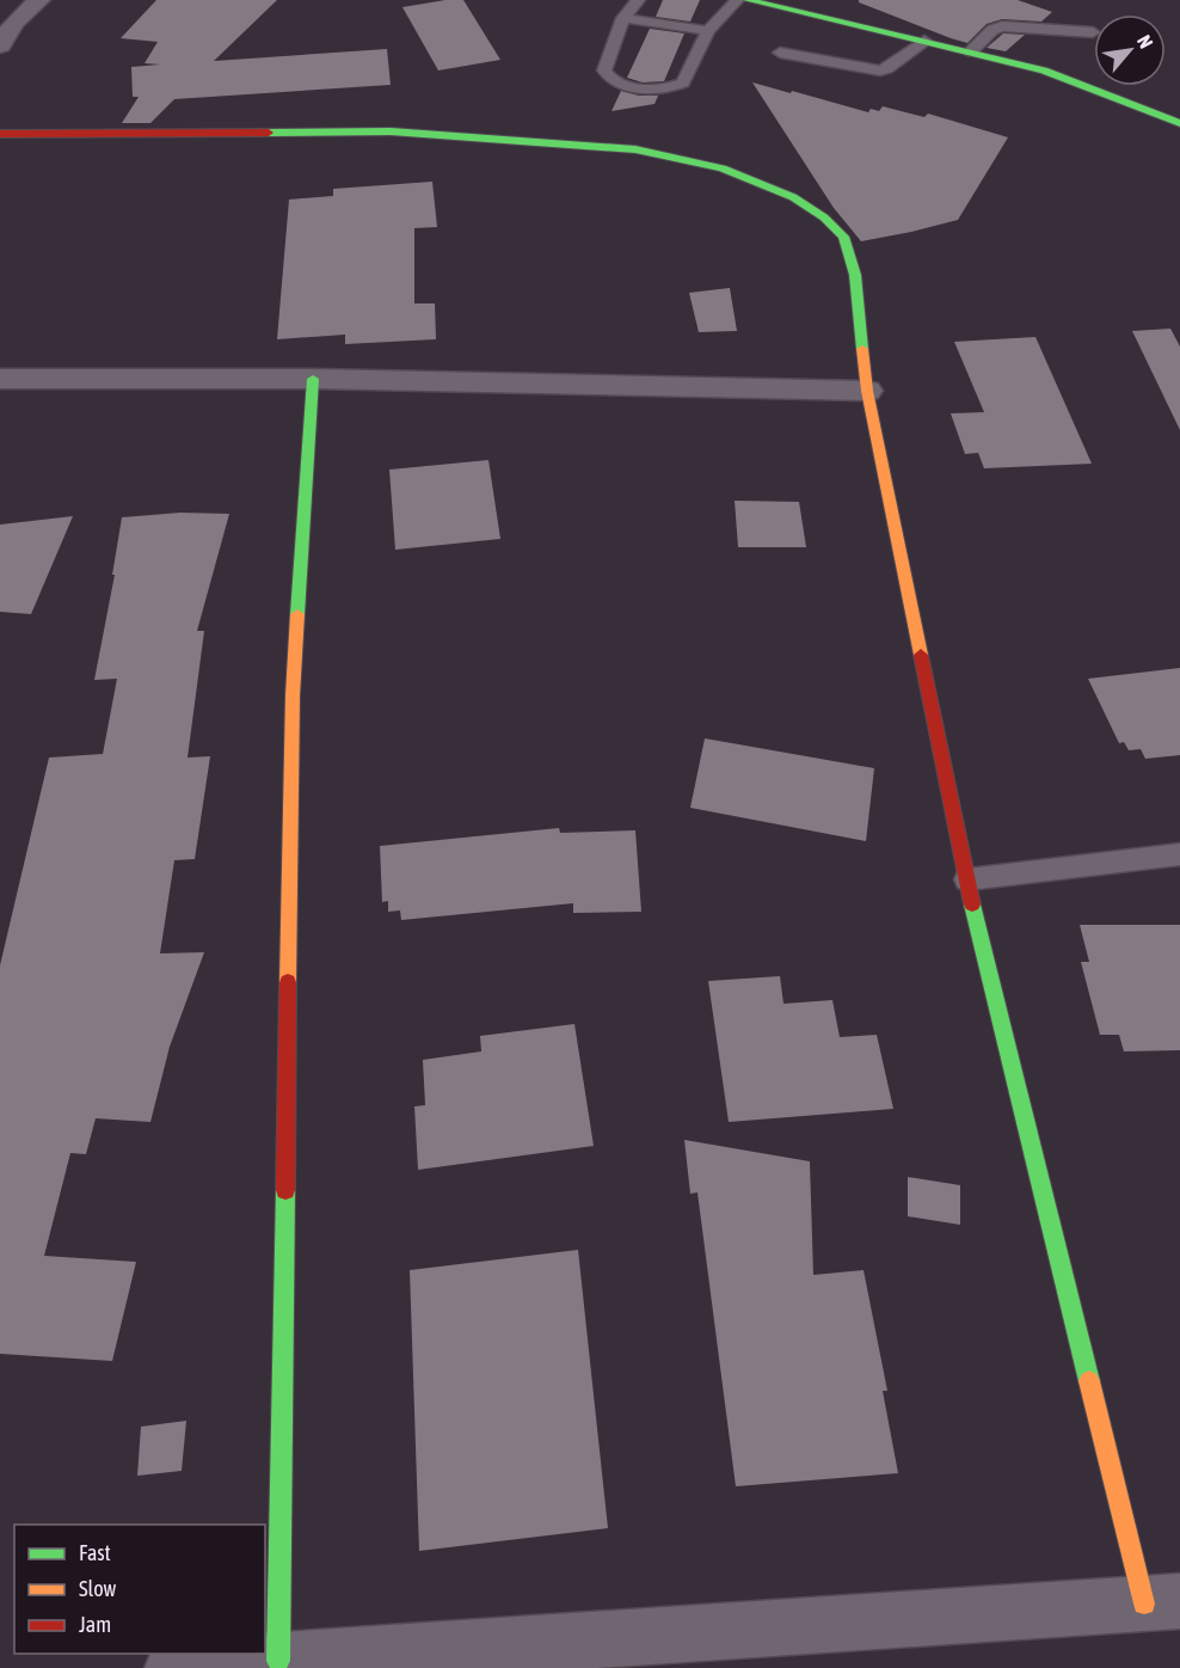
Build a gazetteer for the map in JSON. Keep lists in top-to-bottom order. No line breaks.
{"legend":["Fast","Slow","Jam"],"north":"top right"}
